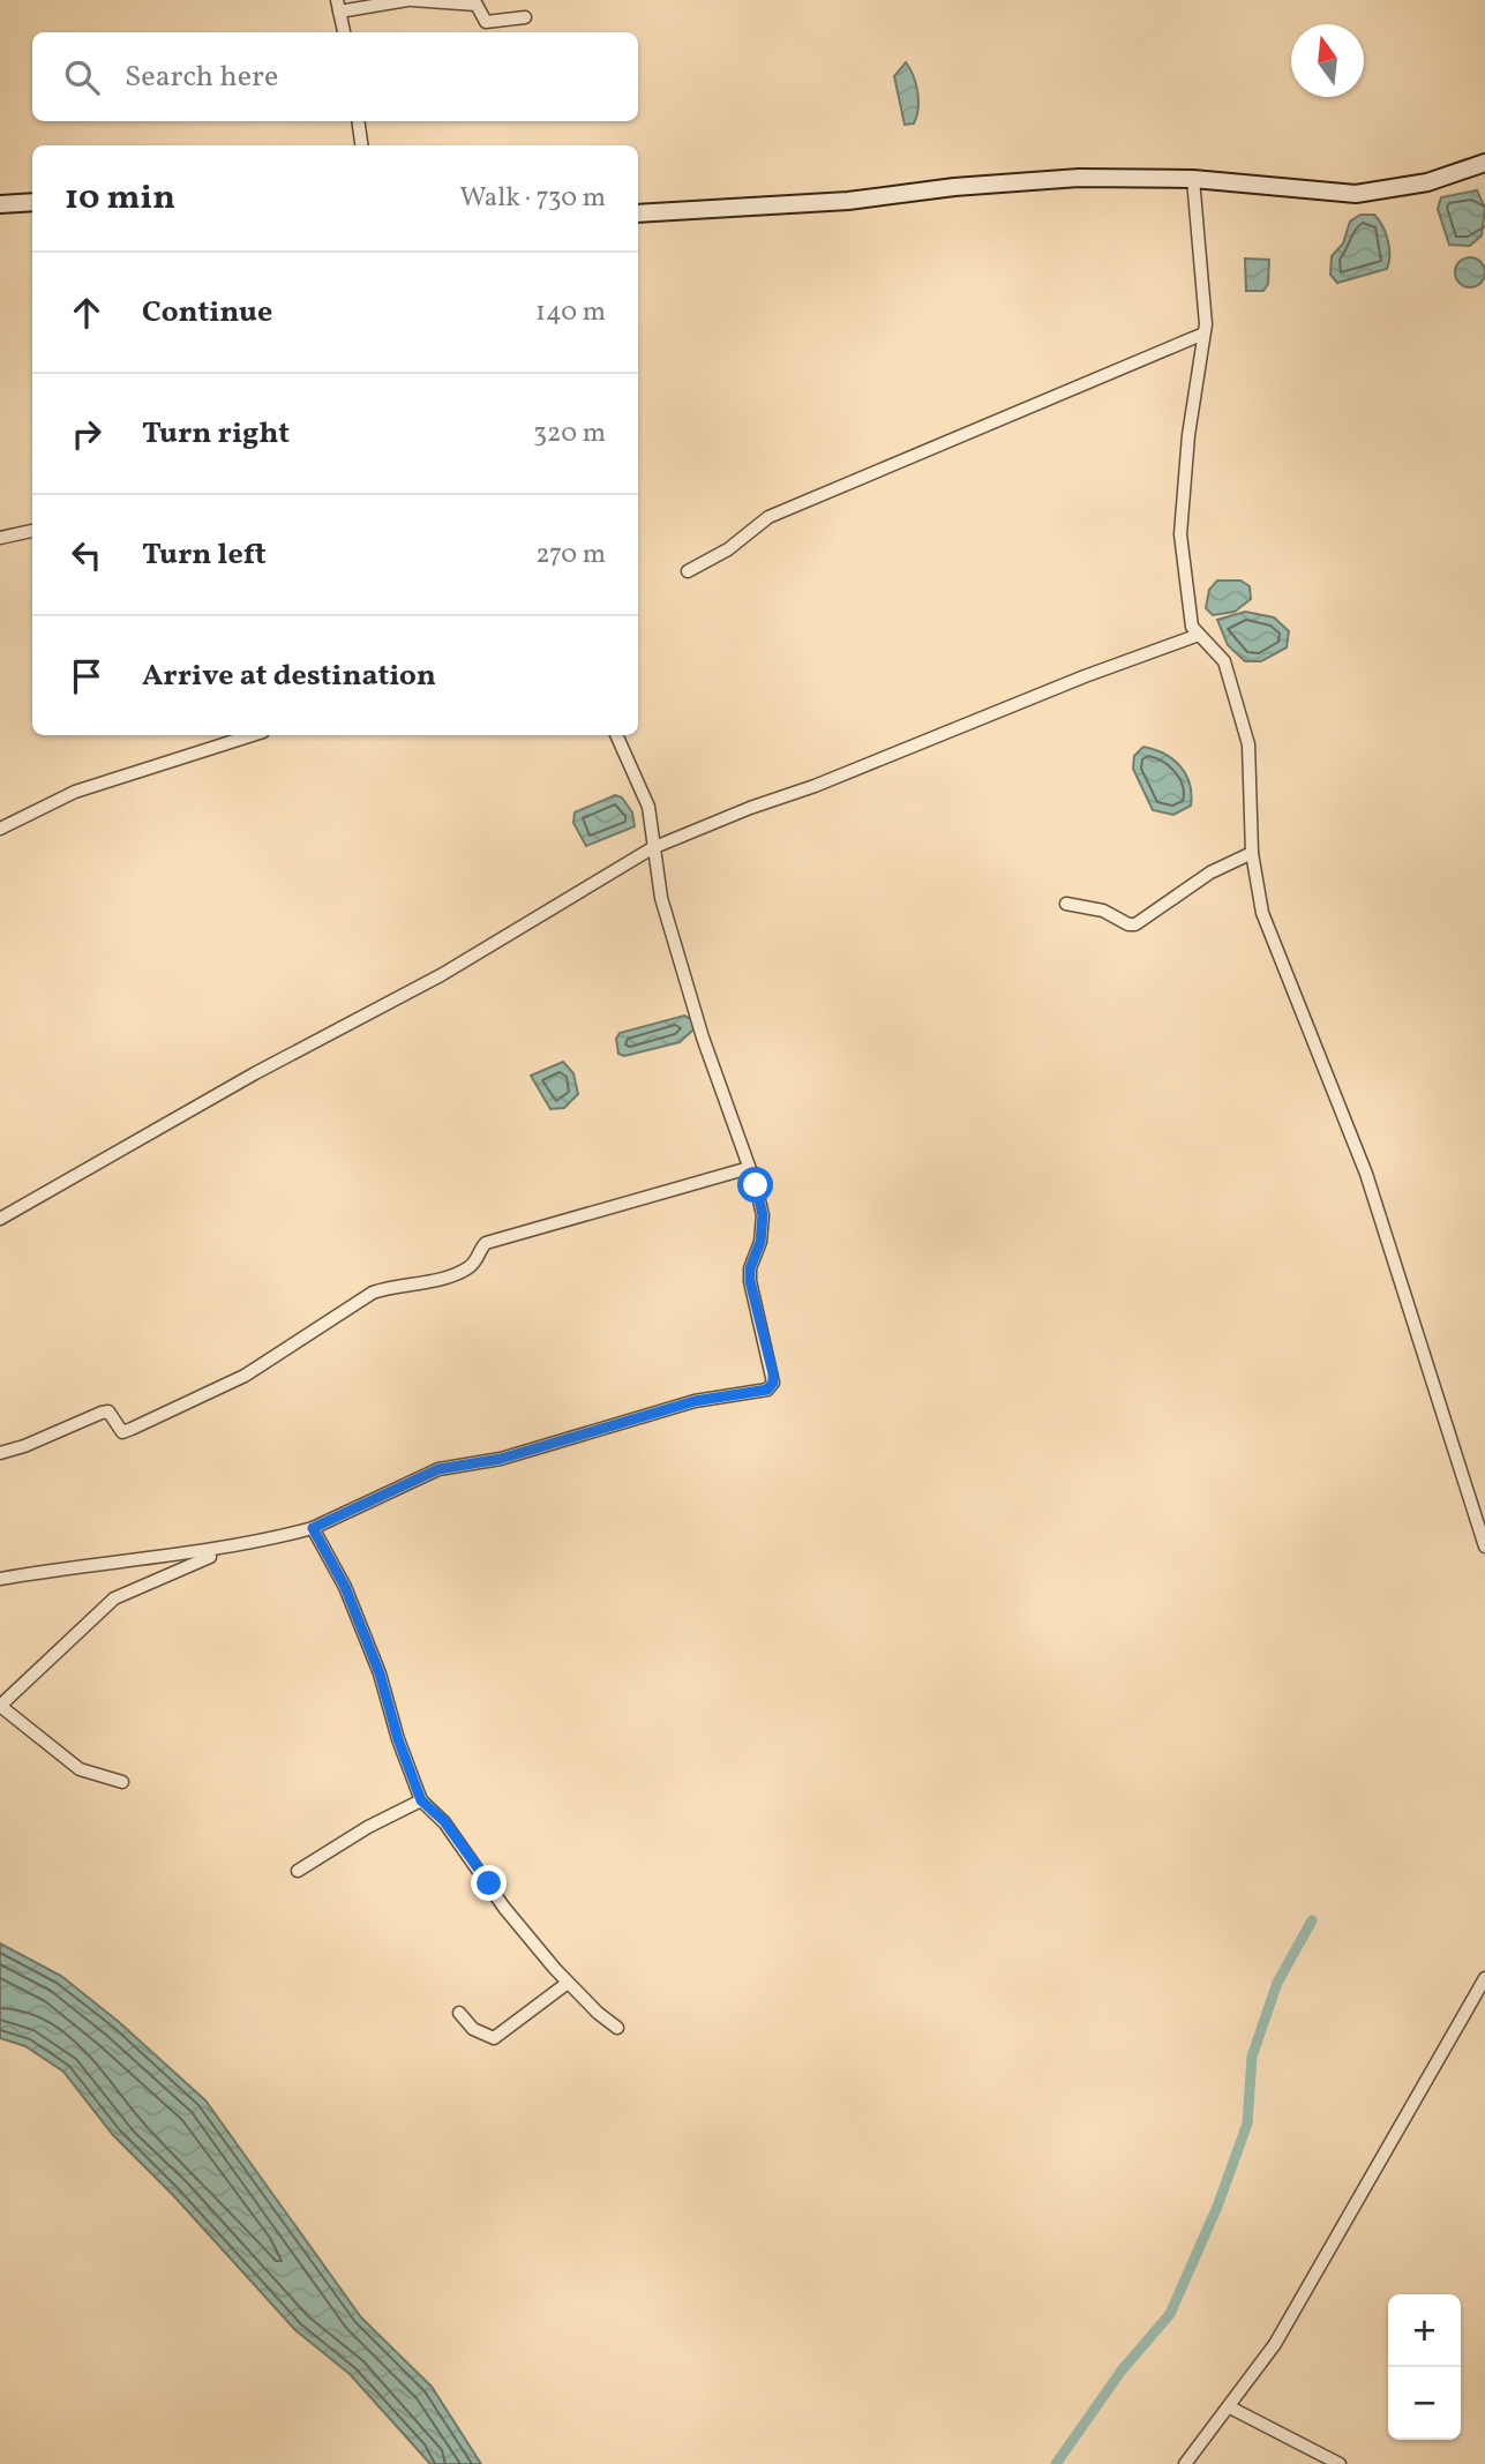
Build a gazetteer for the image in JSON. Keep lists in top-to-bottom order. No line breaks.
{"north":"top","page":{"search":"Search here","heading":["10 min","Walk · 730 m"],"list":[["Continue","140 m"],["Turn right","320 m"],["Turn left","270 m"],"Arrive at destination"],"map_buttons":["+","−"]}}
